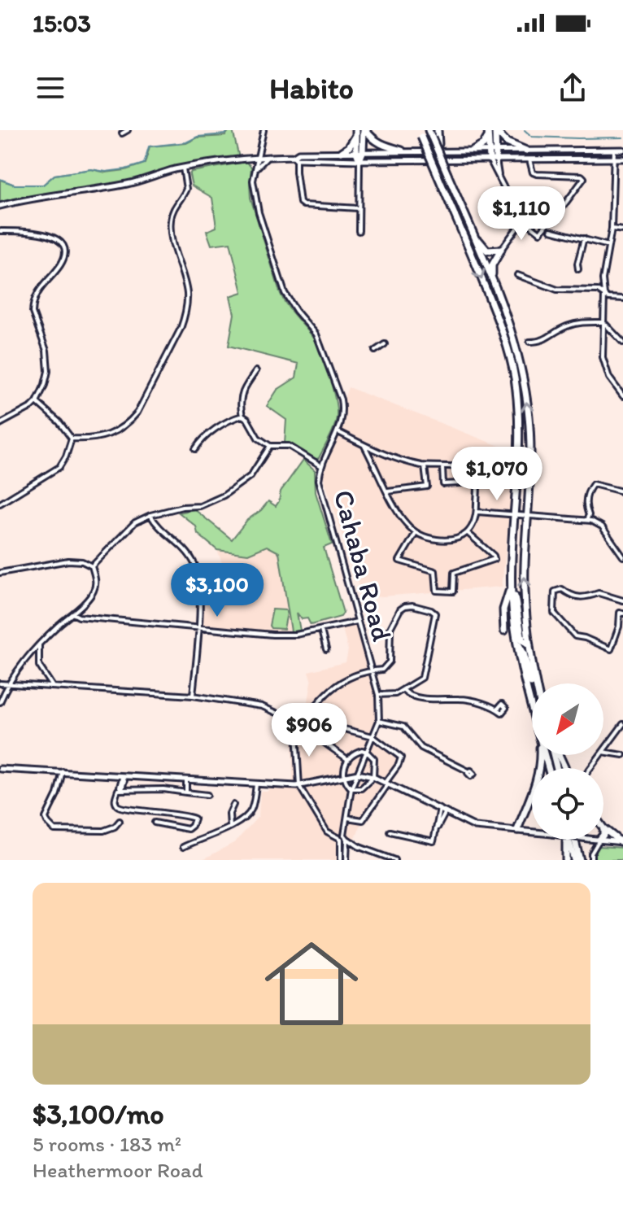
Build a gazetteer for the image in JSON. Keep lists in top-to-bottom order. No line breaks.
{"streets":{"street":["Cahaba Road"]},"north":"bottom left","page":{"status":"15:03","header":"Habito","price":["$1,110","$1,070","$3,100","$906"],"list":[{"name":"$3,100/mo","note":"5 rooms · 183 m² · Heathermoor Road"}]}}
